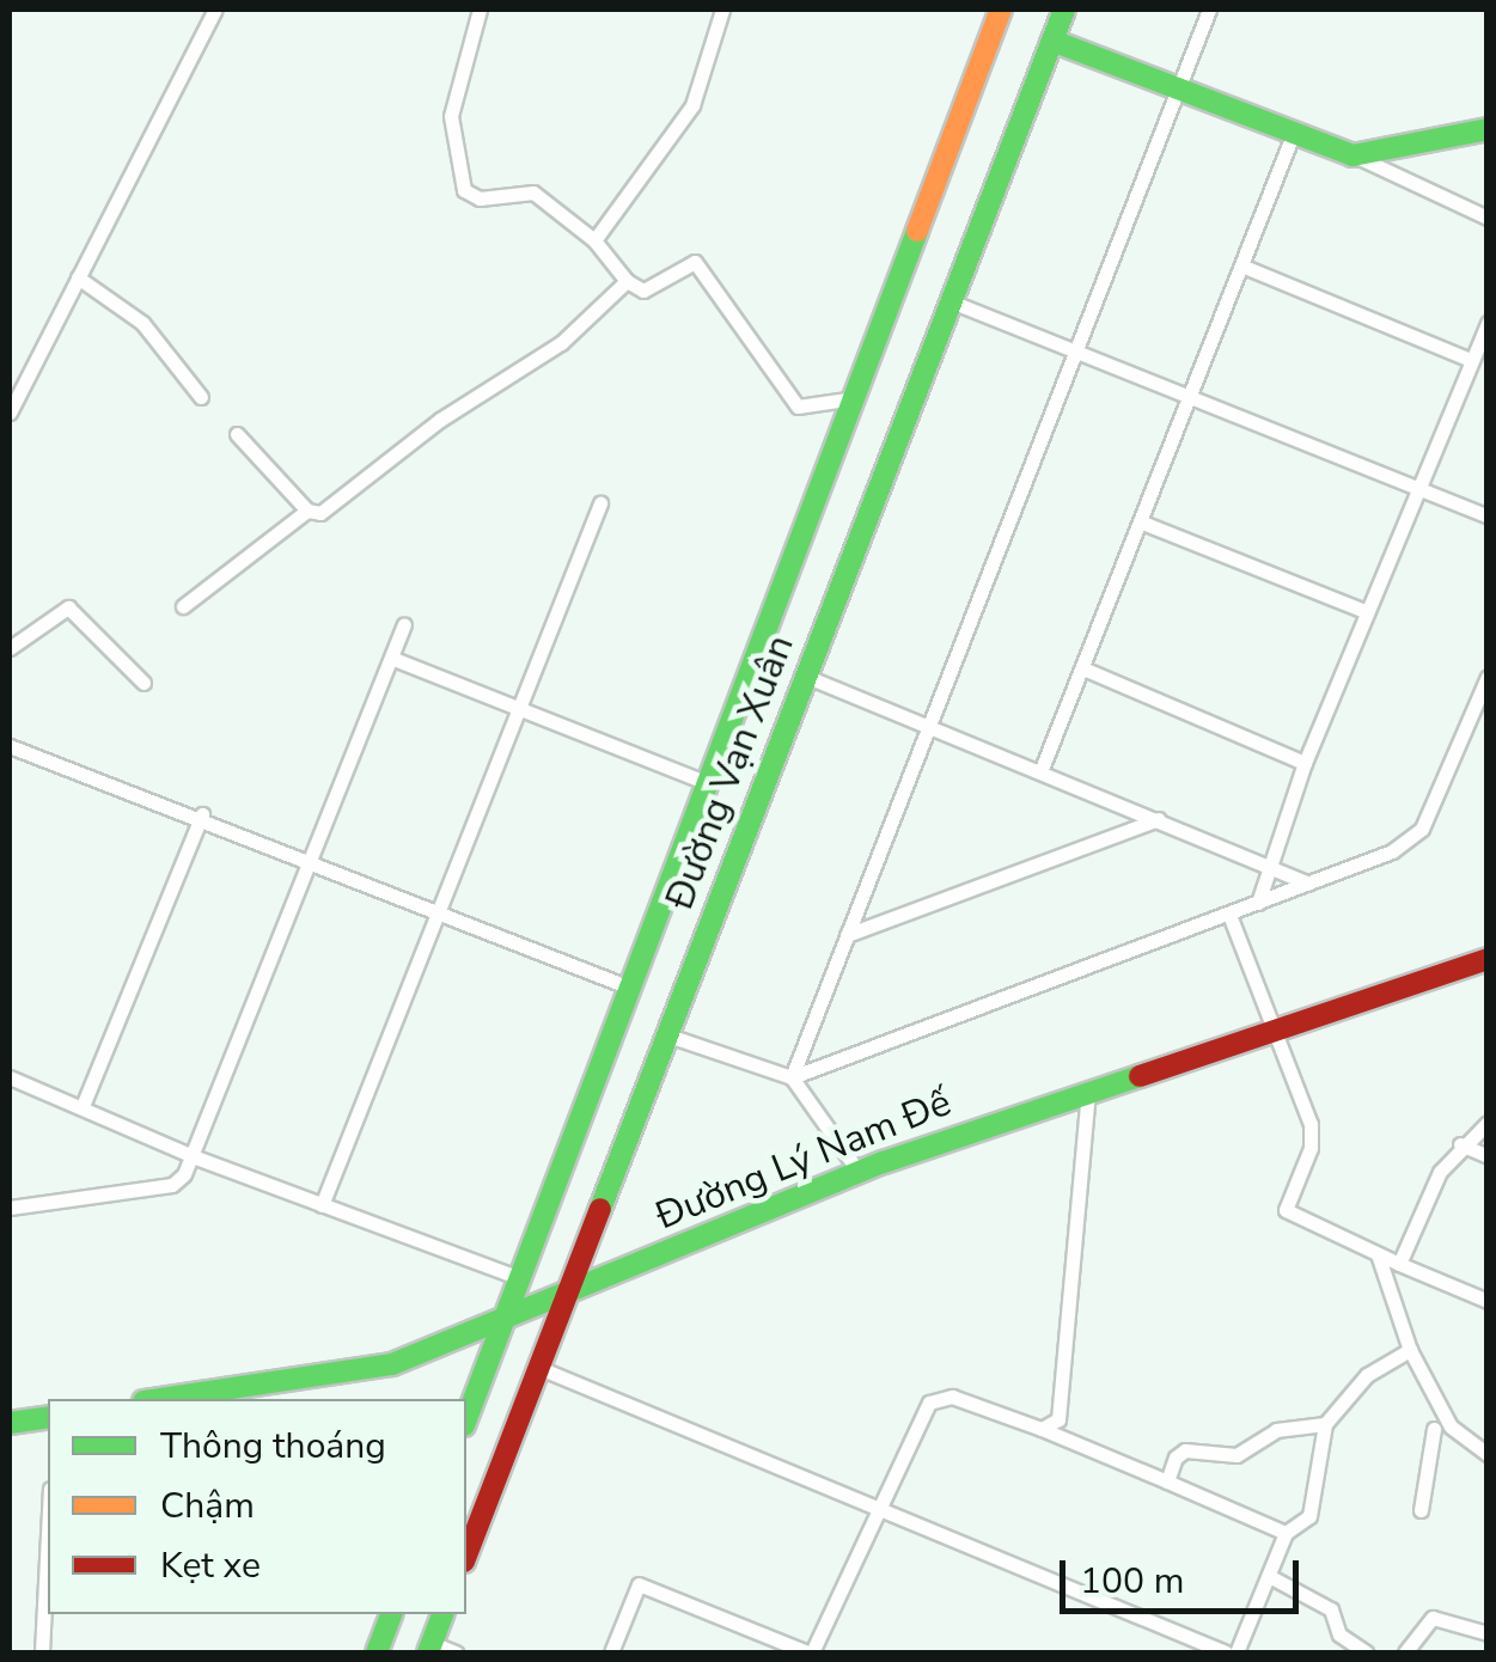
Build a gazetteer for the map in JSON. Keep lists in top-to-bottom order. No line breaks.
{"streets":{"main road":["Đường Vạn Xuân","Đường Lý Nam Đế"]},"crossings":[["Đường Vạn Xuân","Đường Lý Nam Đế"]],"legend":["Thông thoáng","Chậm","Kẹt xe"],"scale_bar":"100 m"}
